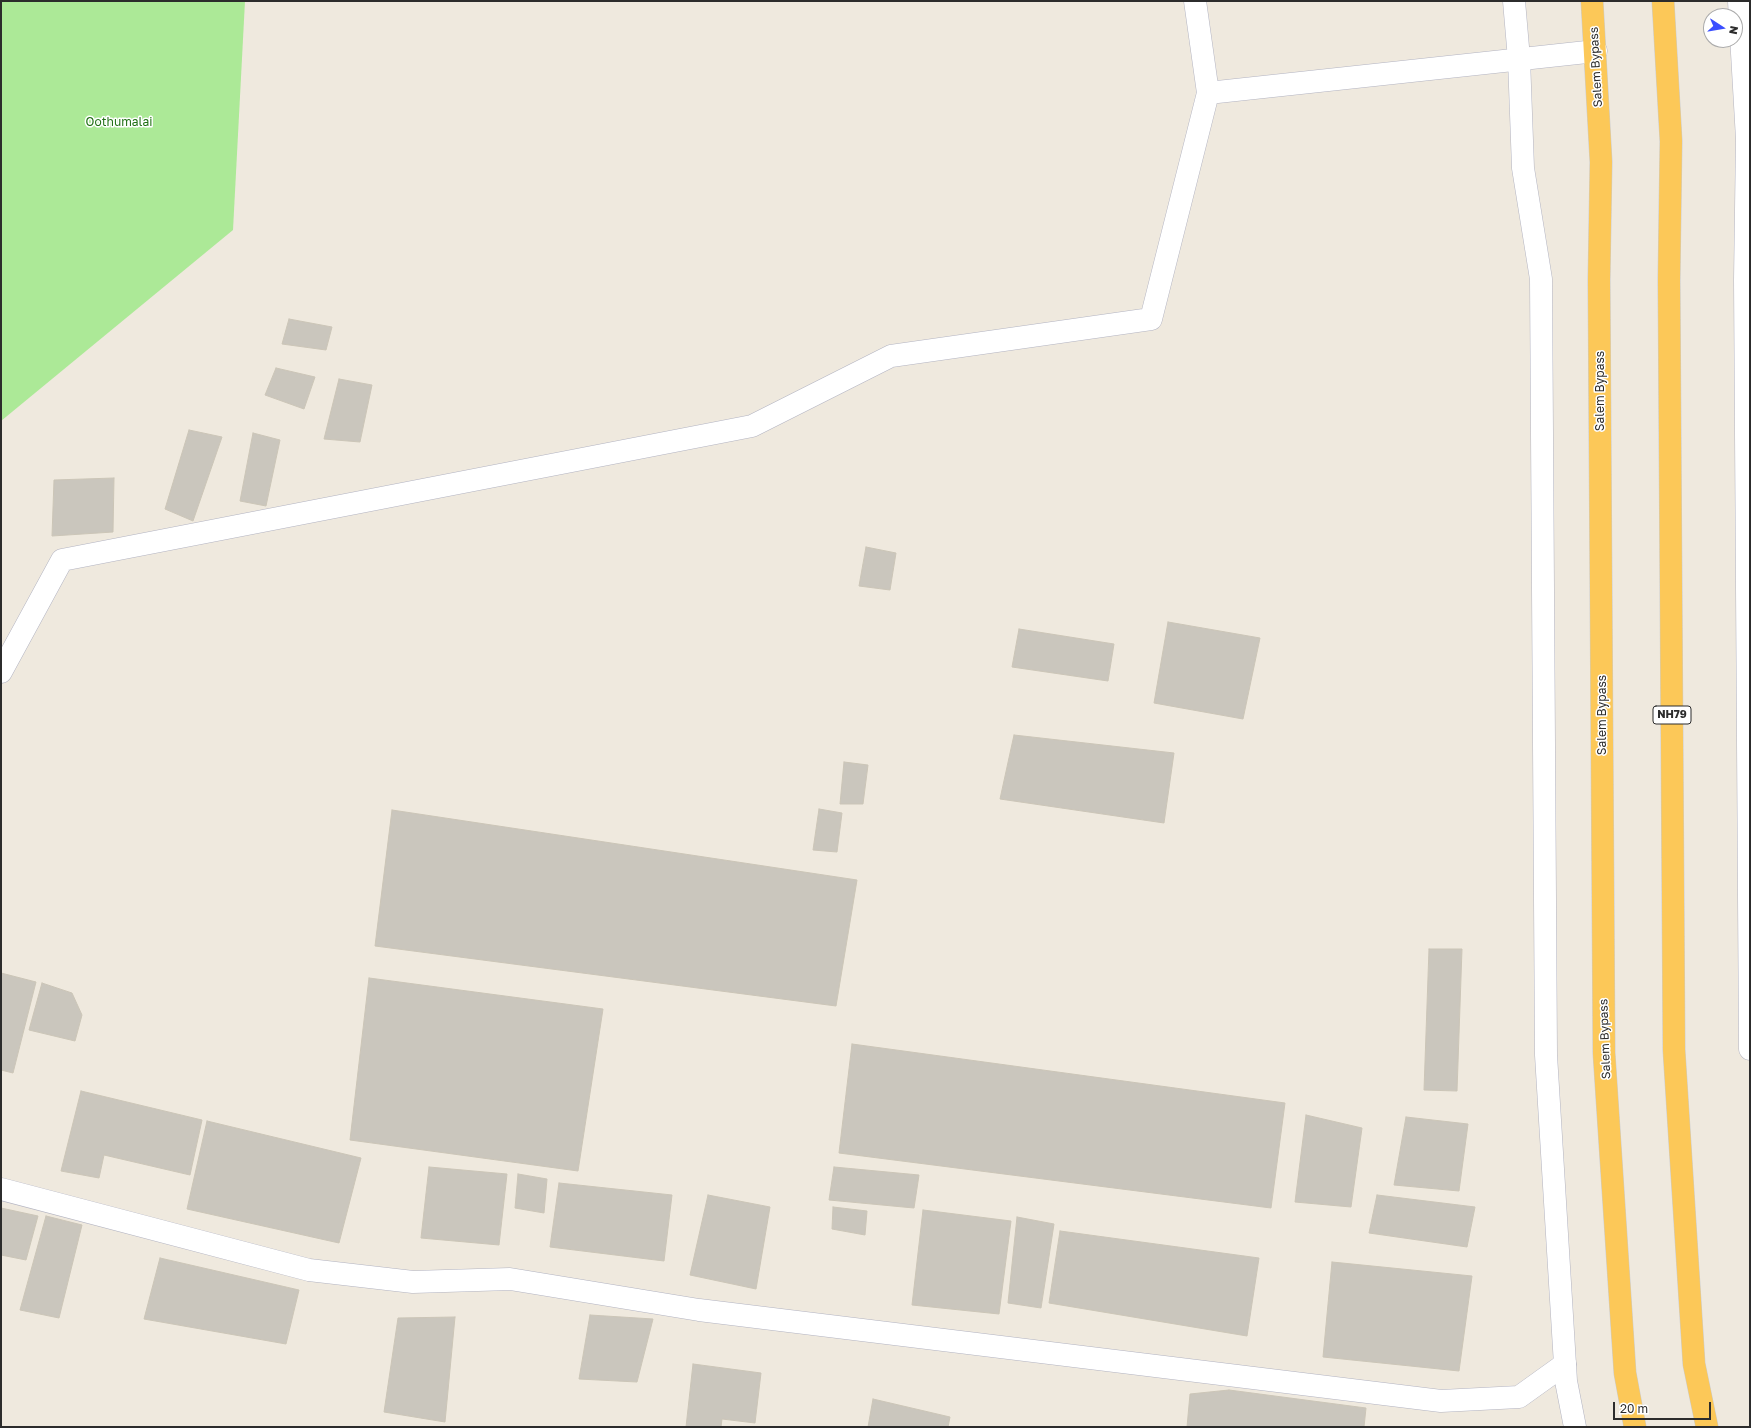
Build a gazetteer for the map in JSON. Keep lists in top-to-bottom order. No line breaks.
{"streets":{"highway":["Salem Bypass","NH79"]},"parks":["Oothumalai"],"scale_bar":"20 m","north":"right"}
